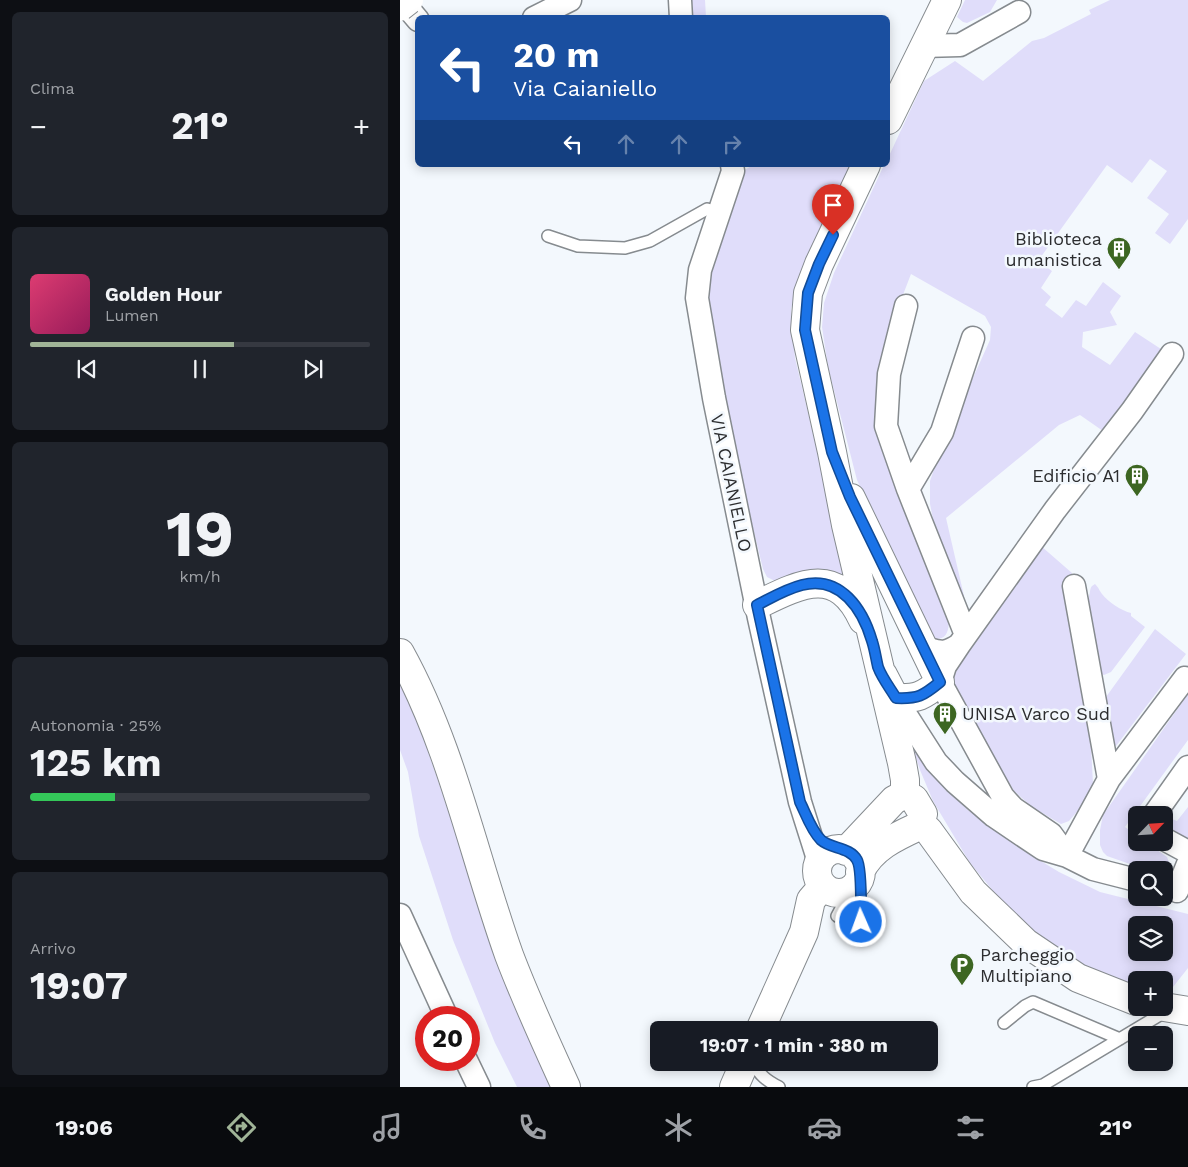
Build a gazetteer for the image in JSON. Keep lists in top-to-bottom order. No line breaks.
{"streets":{"street":["VIA CAIANIELLO"]},"places":{"building":["Biblioteca umanistica","Edificio A1","UNISA Varco Sud"],"parking":["Parcheggio Multipiano"]},"north":"top right","page":{"tile":["Clima",["19","km/h"],["Autonomia · 25%","125 km"],["Arrivo","19:07"]],"turn":["20 m","Via Caianiello"],"heat":["−","21°","+"],"song":["Golden Hour","Lumen"],"map_buttons":["+","−"],"limit":"20","trip":"19:07 · 1 min · 380 m","tabs":["19:06","21°"]}}
